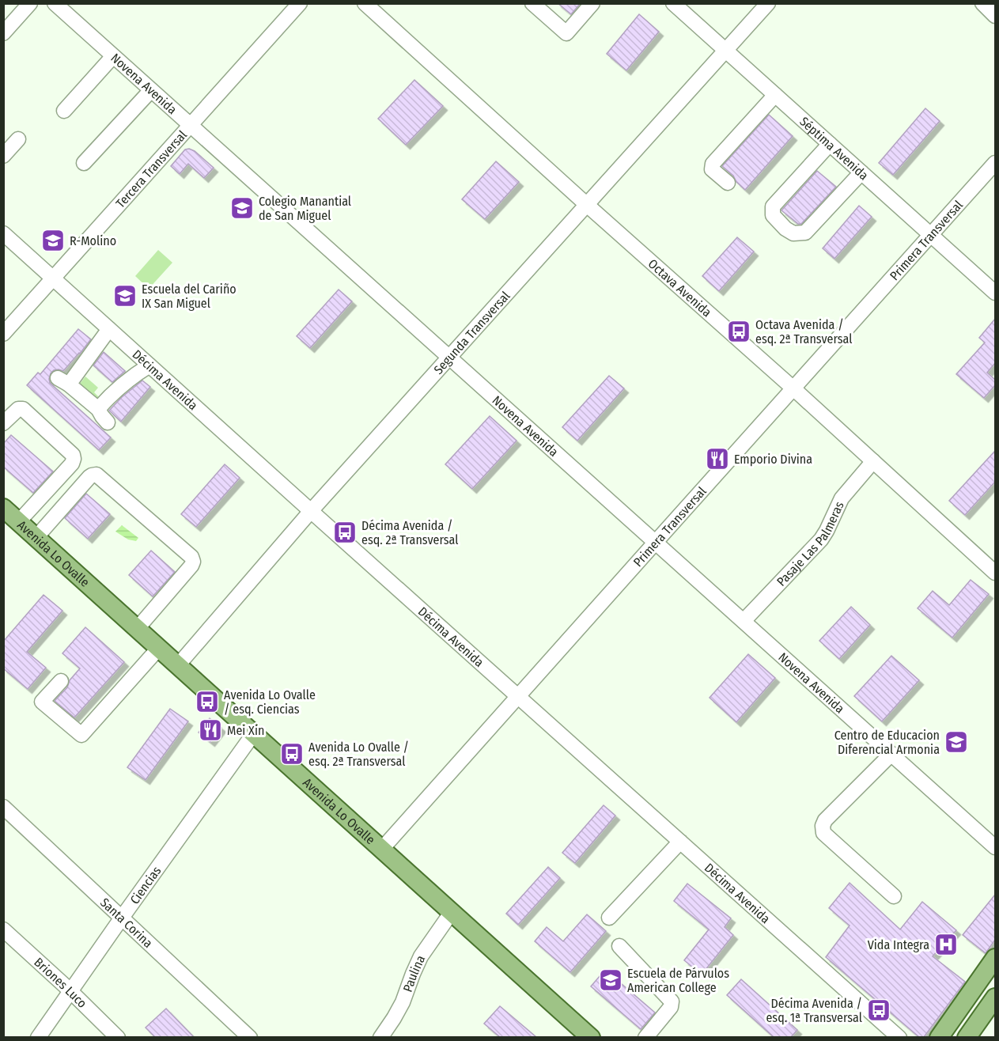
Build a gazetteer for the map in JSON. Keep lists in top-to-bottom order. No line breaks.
{"streets":{"main road":["Avenida Lo Ovalle"],"street":["Novena Avenida","Séptima Avenida","Tercera Transversal","Primera Transversal","Octava Avenida","Segunda Transversal","Décima Avenida","Pasaje Las Palmeras","Ciencias","Santa Corina","Paulina","Briones Luco"]},"crossings":[["Novena Avenida","Tercera Transversal"],["Novena Avenida","Primera Transversal"],["Novena Avenida","Segunda Transversal"],["Novena Avenida","Pasaje Las Palmeras"],["Séptima Avenida","Primera Transversal"],["Séptima Avenida","Segunda Transversal"],["Tercera Transversal","Décima Avenida"],["Primera Transversal","Octava Avenida"],["Primera Transversal","Décima Avenida"],["Primera Transversal","Avenida Lo Ovalle"],["Octava Avenida","Segunda Transversal"],["Octava Avenida","Pasaje Las Palmeras"],["Segunda Transversal","Décima Avenida"],["Segunda Transversal","Avenida Lo Ovalle"],["Avenida Lo Ovalle","Ciencias"],["Avenida Lo Ovalle","Paulina"],["Ciencias","Santa Corina"],["Ciencias","Briones Luco"]],"places":{"school or university":["Colegio Manantial de San Miguel","R-Molino","Escuela del Cariño IX San Miguel","Centro de Educacion Diferencial Armonia","Escuela de Párvulos American College"],"bus stop":["Octava Avenida / esq. 2ª Transversal","Décima Avenida / esq. 2ª Transversal","Avenida Lo Ovalle / esq. Ciencias","Avenida Lo Ovalle / esq. 2ª Transversal","Décima Avenida / esq. 1ª Transversal"],"restaurant":["Emporio Divina","Mei Xin"],"hospital":["Vida Integra"]}}
